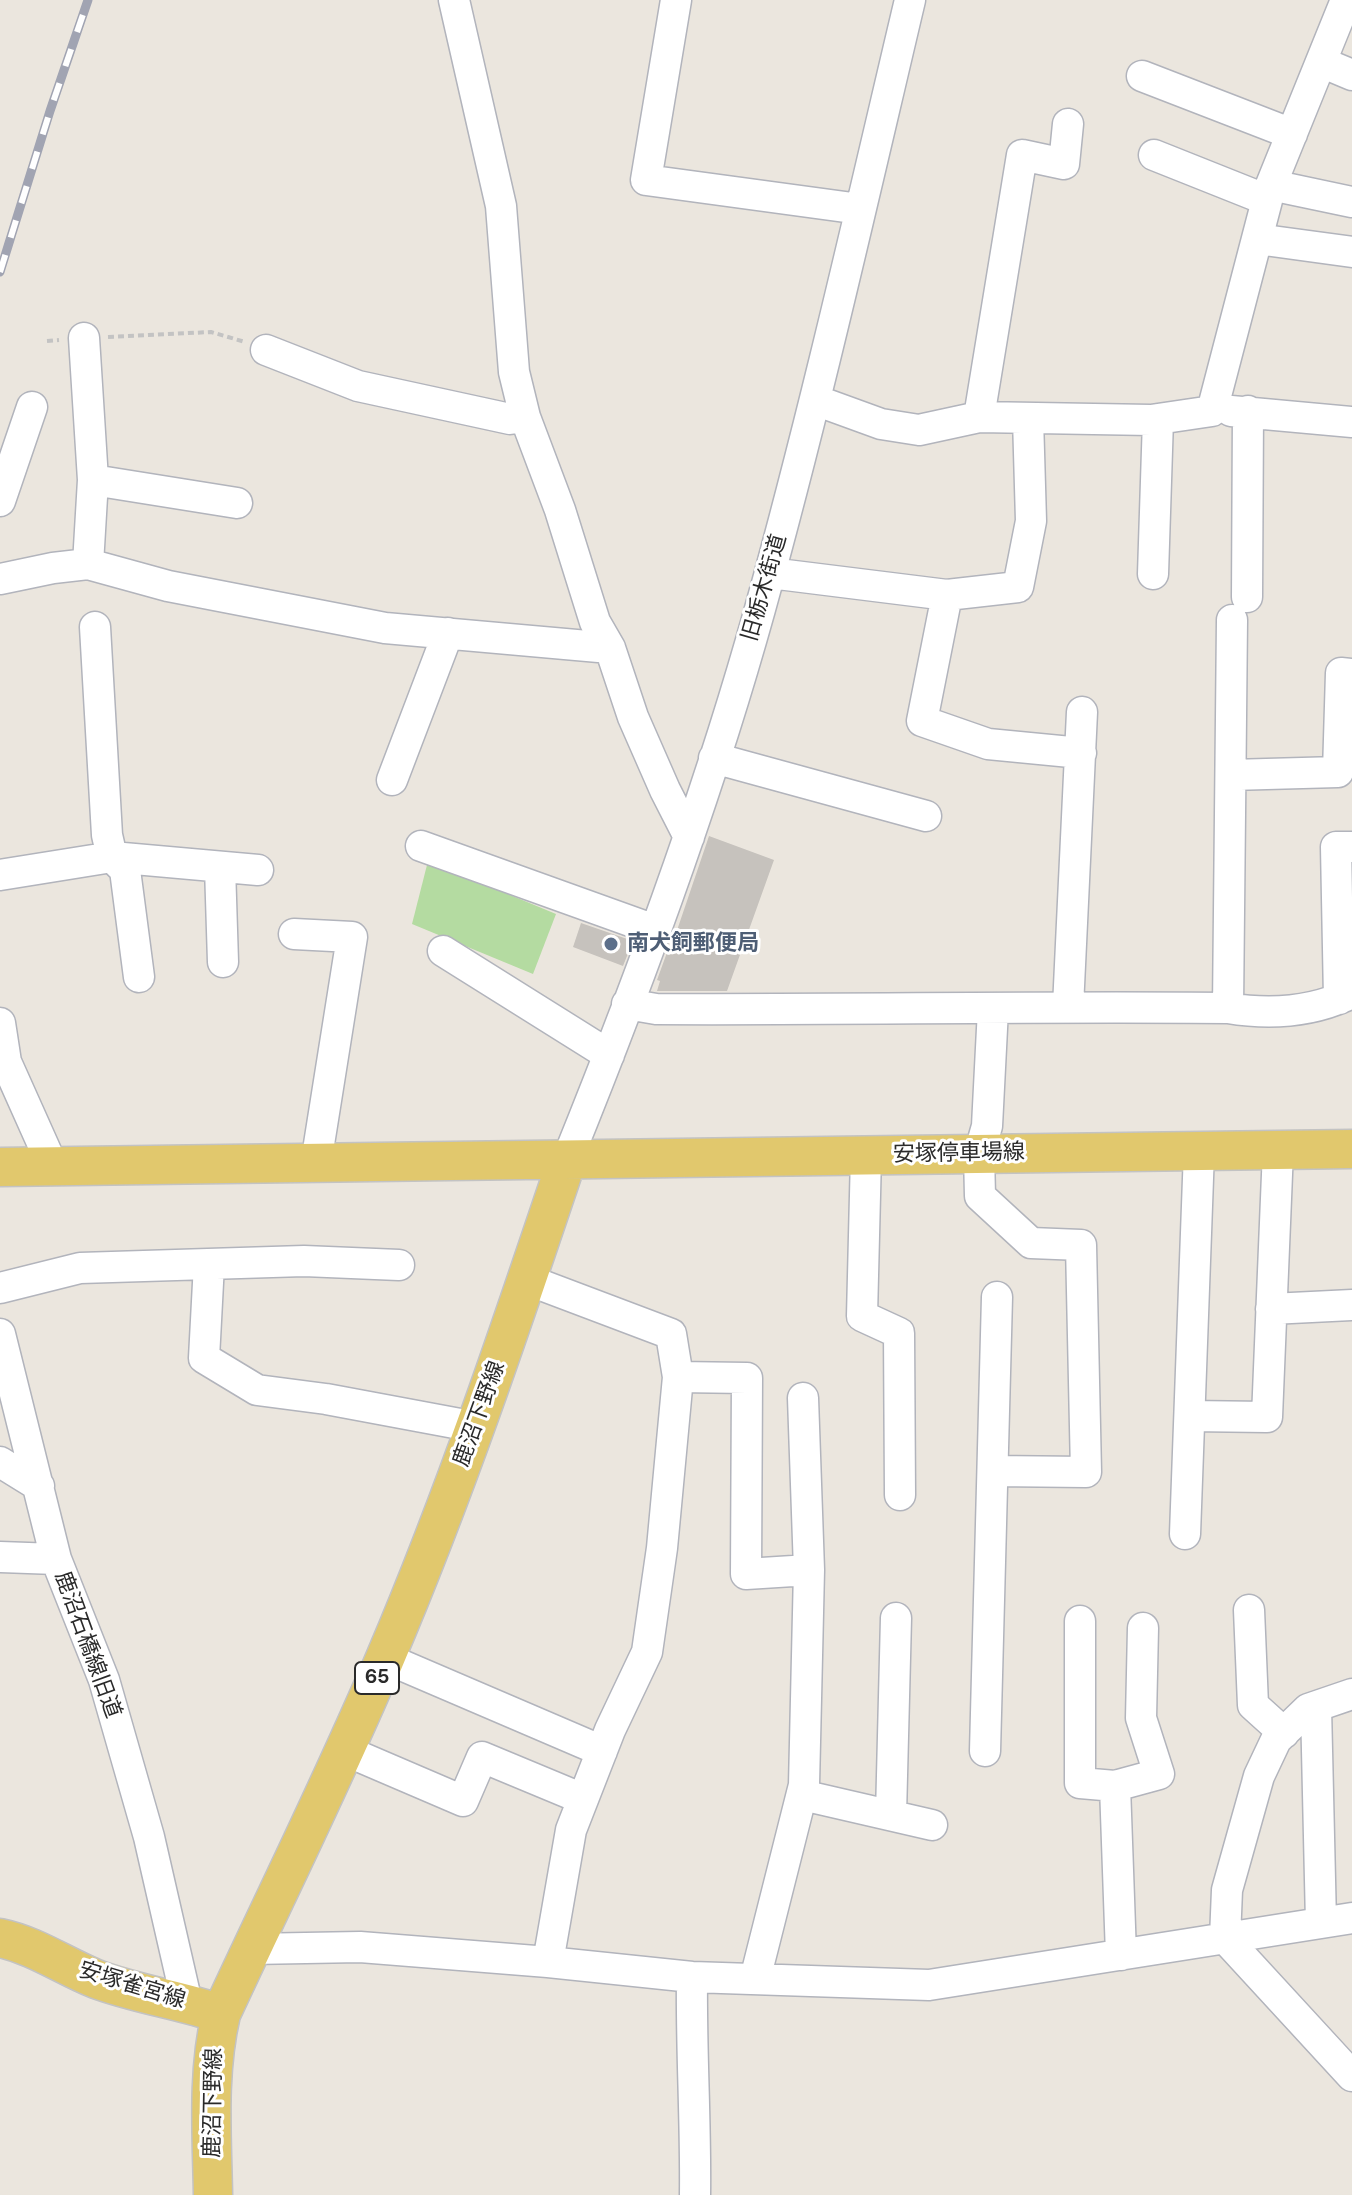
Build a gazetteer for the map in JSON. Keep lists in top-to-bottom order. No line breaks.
{"streets":{"main road":["安塚停車場線","鹿沼下野線","65","安塚雀宮線"],"street":["旧栃木街道","鹿沼石橋線旧道"]},"crossings":[["旧栃木街道","安塚停車場線"],["旧栃木街道","鹿沼下野線"],["安塚停車場線","鹿沼下野線"],["鹿沼下野線","鹿沼石橋線旧道"],["鹿沼下野線","安塚雀宮線"],["鹿沼石橋線旧道","安塚雀宮線"]],"places":["南犬飼郵便局"]}
